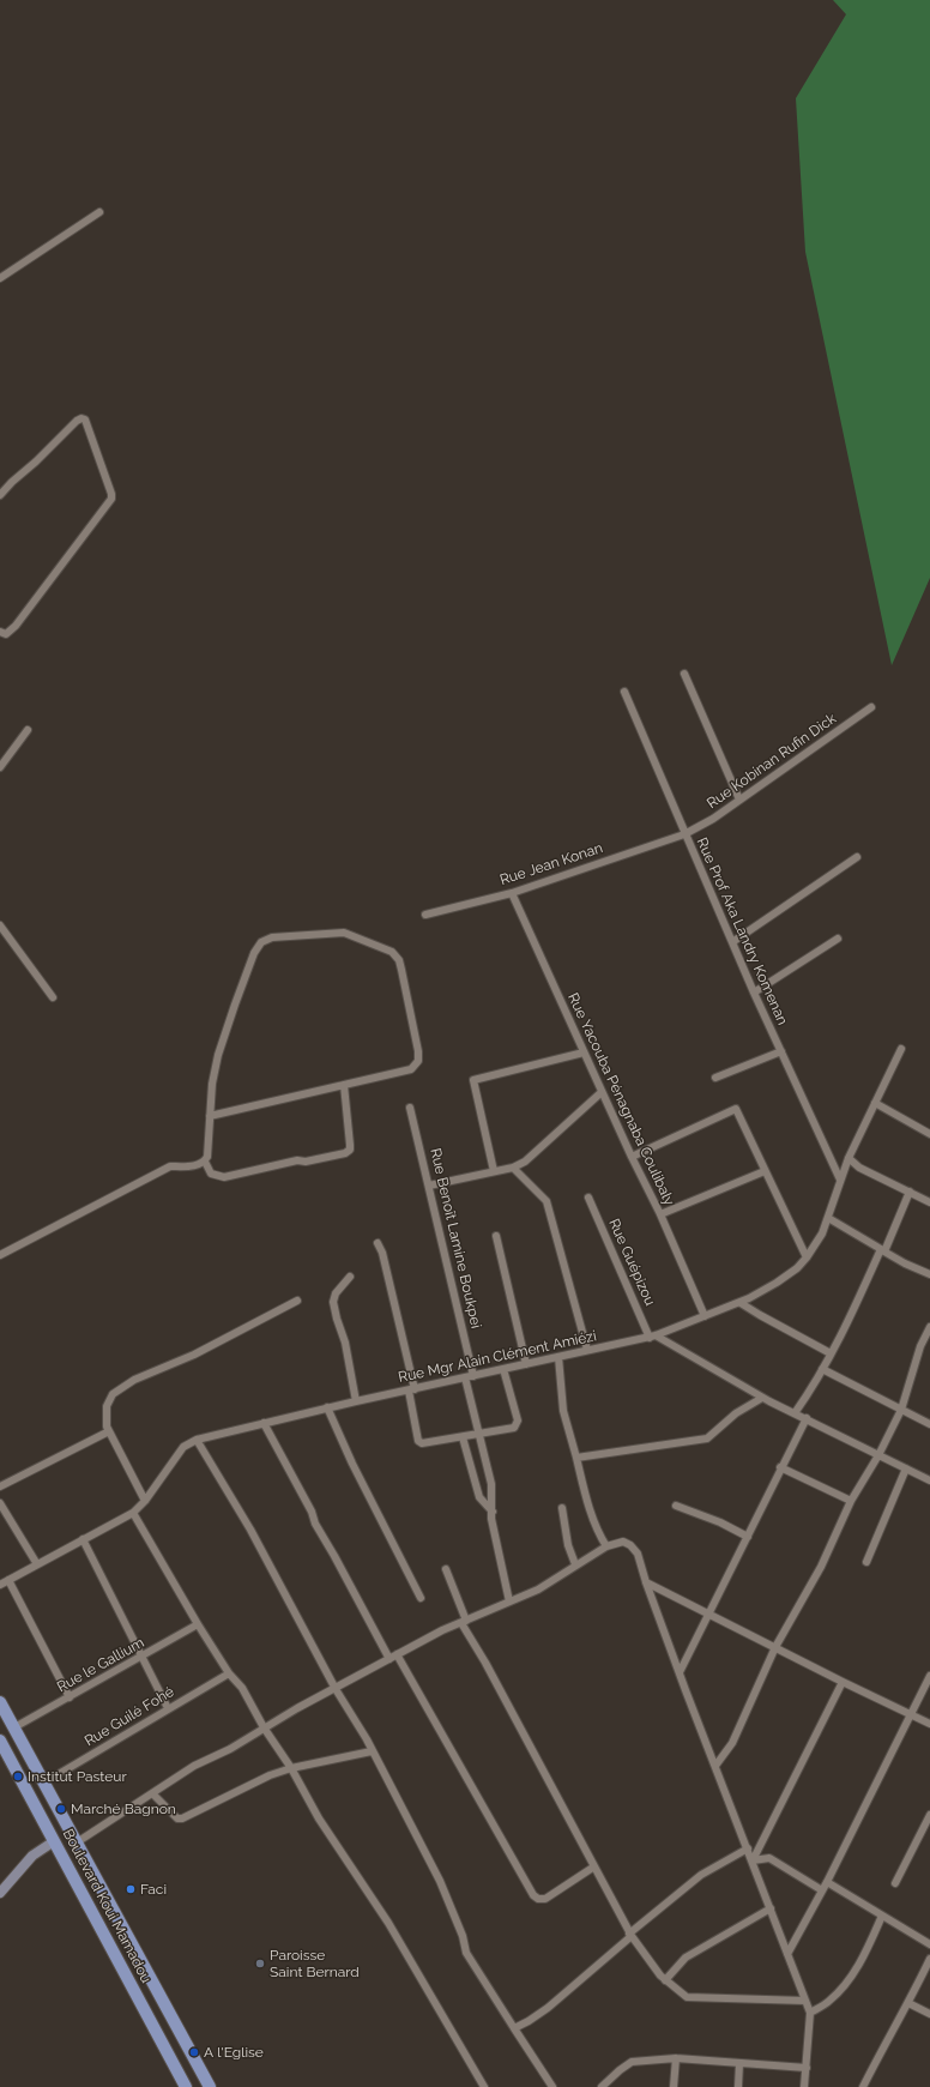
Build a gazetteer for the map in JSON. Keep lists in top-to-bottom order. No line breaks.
{"streets":{"main road":["Boulevard Koui Mamadou"],"street":["Rue Kobinan Rufin Dick","Rue Jean Konan","Rue Prof Aka Landry Komenan","Rue Yacouba Pénagnaba Coulibaly","Rue Benoît Lamine Boukpei","Rue Guépizou","Rue Mgr Alain Clément Amiézi","Rue le Gallium","Rue Guilé Fohé"]},"crossings":[["Rue Kobinan Rufin Dick","Rue Jean Konan"],["Rue Kobinan Rufin Dick","Rue Prof Aka Landry Komenan"],["Rue Jean Konan","Rue Prof Aka Landry Komenan"],["Rue Jean Konan","Rue Yacouba Pénagnaba Coulibaly"],["Rue Prof Aka Landry Komenan","Rue Mgr Alain Clément Amiézi"],["Rue Yacouba Pénagnaba Coulibaly","Rue Mgr Alain Clément Amiézi"],["Rue Benoît Lamine Boukpei","Rue Mgr Alain Clément Amiézi"],["Rue Guépizou","Rue Mgr Alain Clément Amiézi"],["Rue le Gallium","Boulevard Koui Mamadou"],["Rue Guilé Fohé","Boulevard Koui Mamadou"]],"places":["Institut Pasteur","Marché Bagnon","Faci","Paroisse Saint Bernard","A l'Eglise"]}
